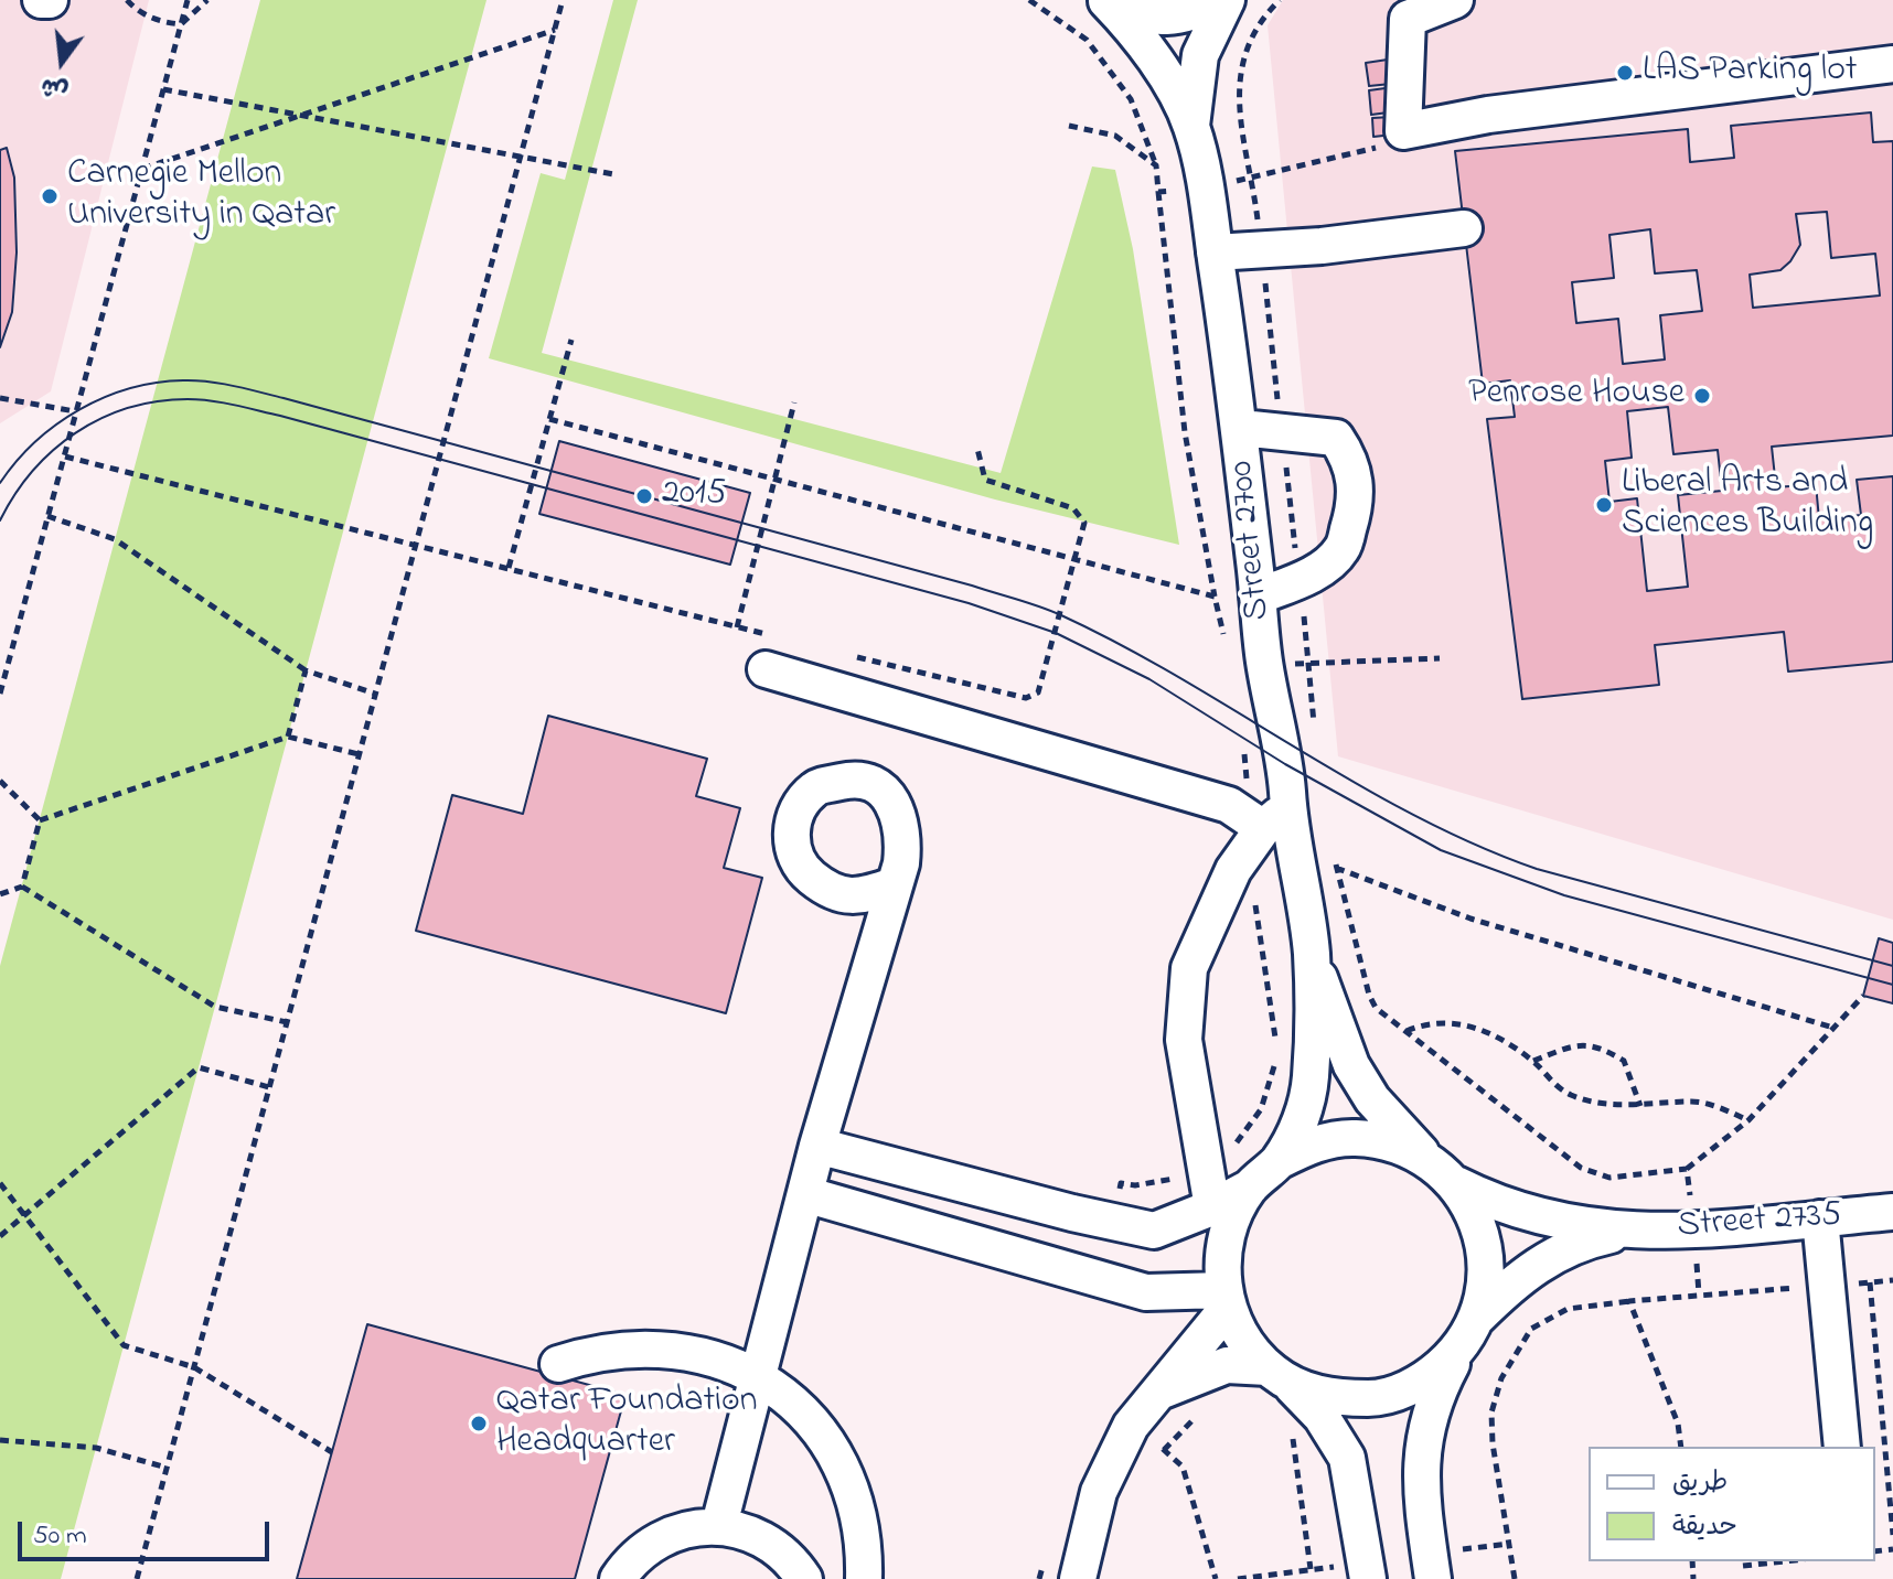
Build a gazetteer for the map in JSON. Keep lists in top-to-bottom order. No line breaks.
{"streets":{"street":["Street 2700","Street 2735"]},"crossings":[["Street 2700","Street 2735"]],"places":["LAS Parking lot","Carnegie Mellon University in Qatar","Penrose House","2015","Liberal Arts and Sciences Building","Qatar Foundation Headquarter"],"legend":["طريق","حديقة"],"scale_bar":"50 m","north":"bottom"}
